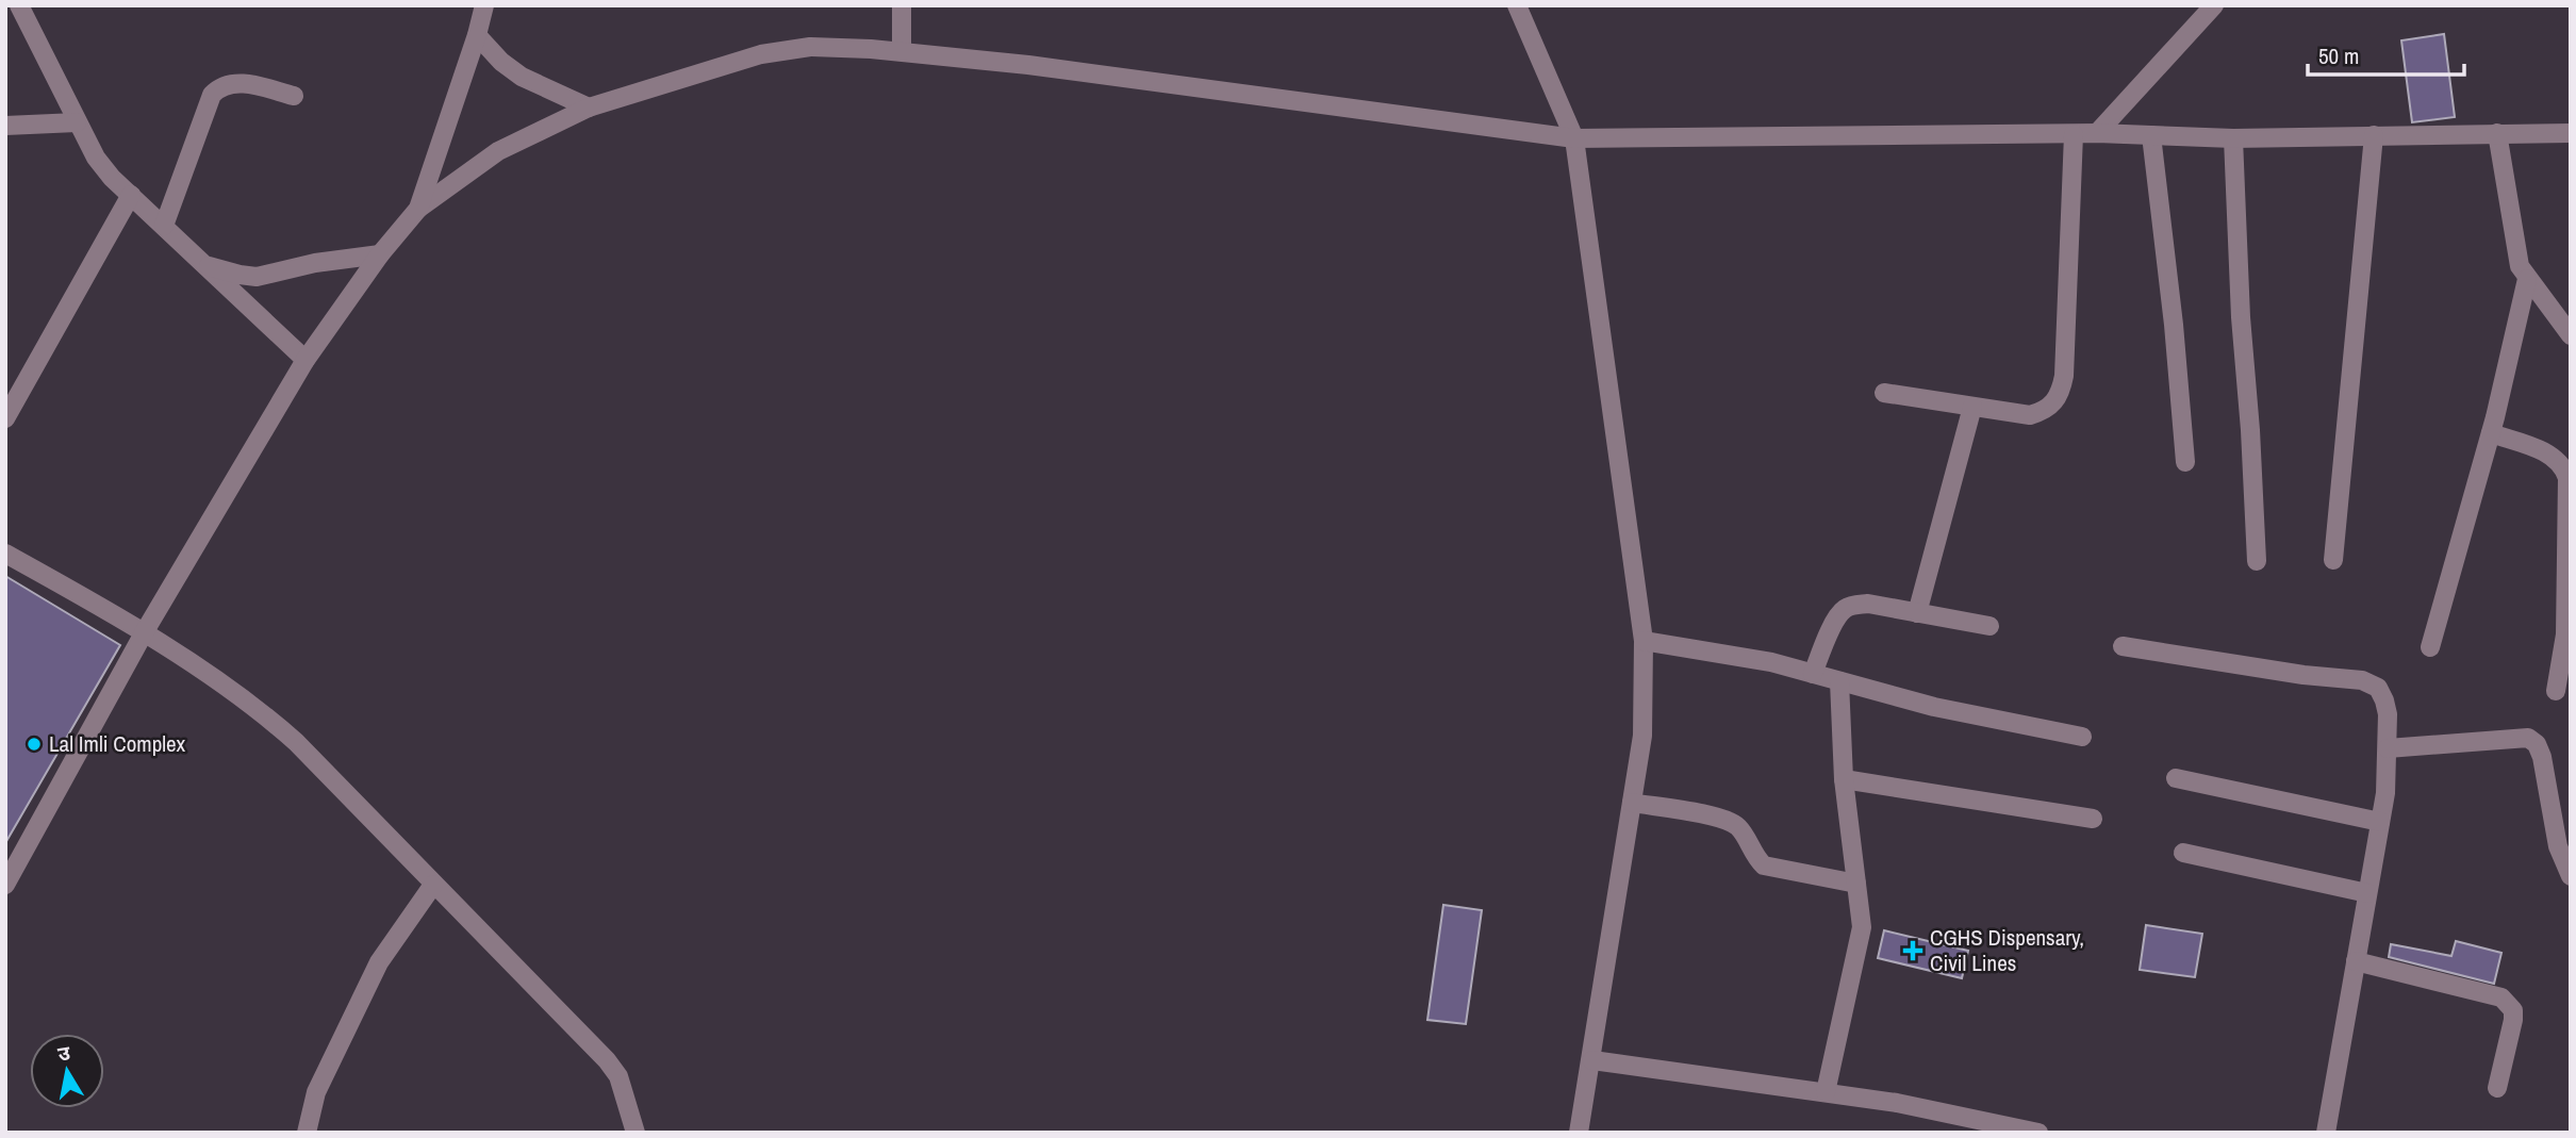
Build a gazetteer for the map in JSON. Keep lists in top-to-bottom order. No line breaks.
{"places":{"other":["Lal Imli Complex"],"health":["CGHS Dispensary, Civil Lines"]},"scale_bar":"50 m","north":"top"}
